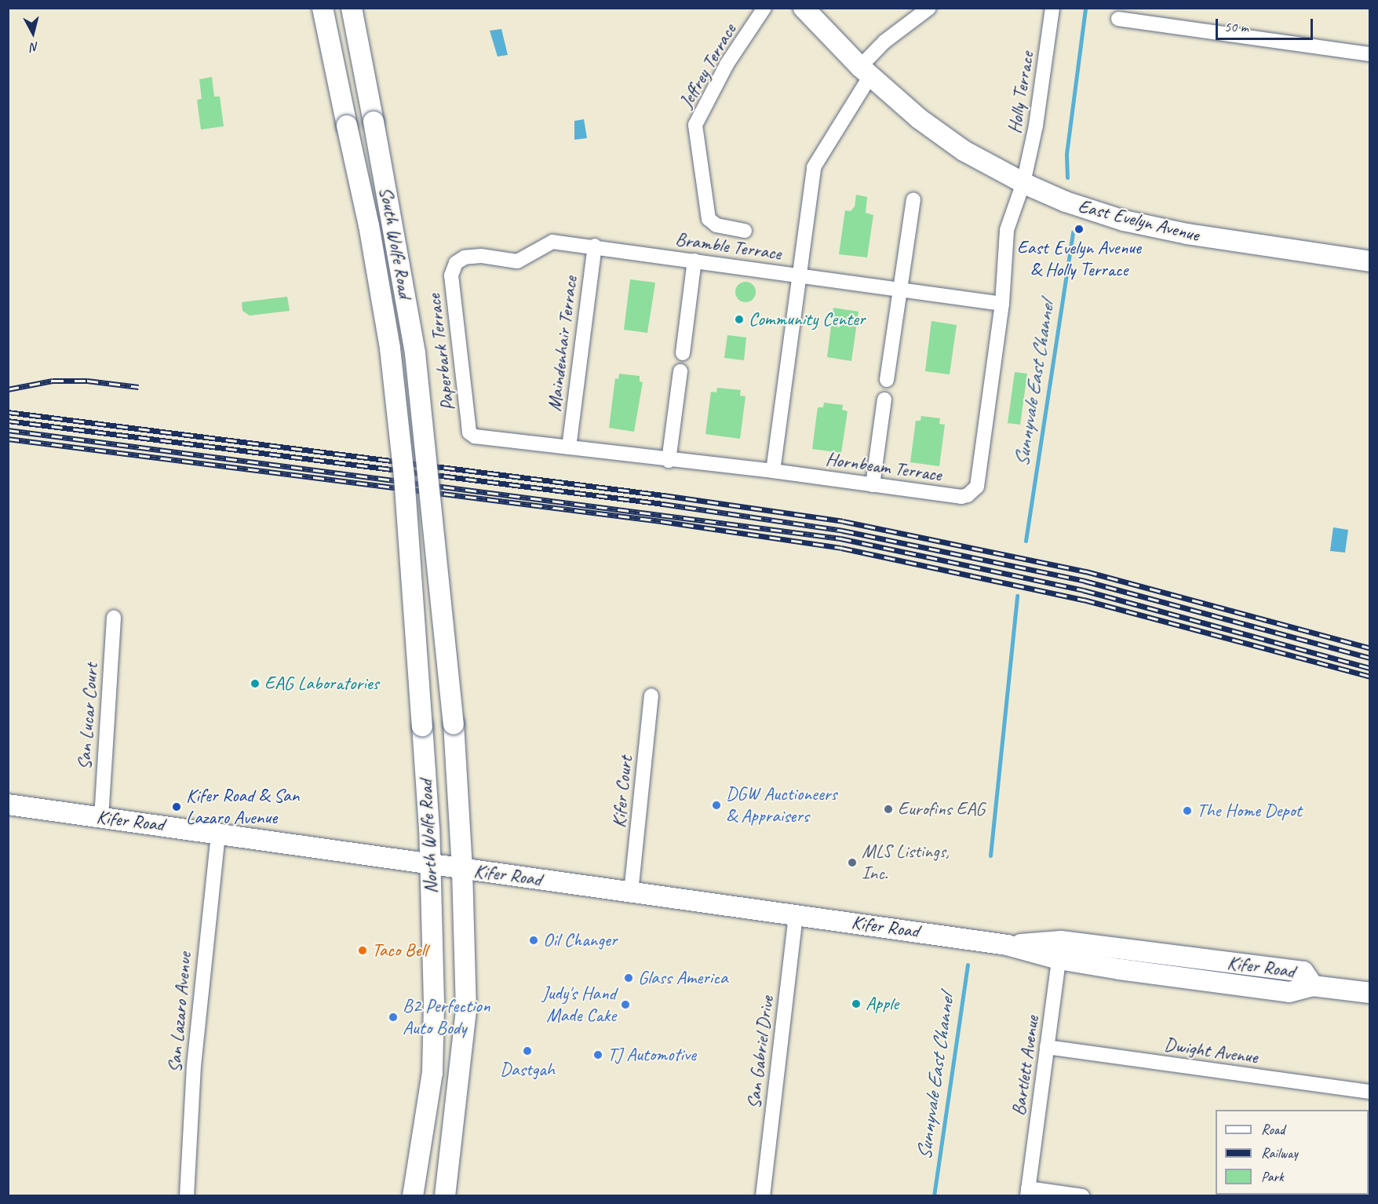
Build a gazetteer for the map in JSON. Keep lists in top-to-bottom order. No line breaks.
{"streets":{"main road":["East Evelyn Avenue","South Wolfe Road","Kifer Road","North Wolfe Road"],"street":["Jeffrey Terrace","Holly Terrace","Bramble Terrace","Maindenhair Terrace","Paperbark Terrace","Hornbeam Terrace","San Lucar Court","Kifer Court","San Lazaro Avenue","Dwight Avenue","San Gabriel Drive","Bartlett Avenue"]},"crossings":[["Holly Terrace","East Evelyn Avenue"],["Holly Terrace","Hornbeam Terrace"],["East Evelyn Avenue","Hornbeam Terrace"],["South Wolfe Road","North Wolfe Road"],["Bramble Terrace","Maindenhair Terrace"],["Bramble Terrace","Paperbark Terrace"],["Bramble Terrace","Hornbeam Terrace"],["Maindenhair Terrace","Hornbeam Terrace"],["Paperbark Terrace","Hornbeam Terrace"],["San Lucar Court","Kifer Road"],["Kifer Court","Kifer Road"],["Kifer Road","North Wolfe Road"],["Kifer Road","San Lazaro Avenue"],["Kifer Road","San Gabriel Drive"],["Kifer Road","Bartlett Avenue"],["Dwight Avenue","Bartlett Avenue"]],"water":["Sunnyvale East Channel"],"places":["East Evelyn Avenue & Holly Terrace","Community Center","EAG Laboratories","DGW Auctioneers & Appraisers","Kifer Road & San Lazaro Avenue","Eurofins EAG","The Home Depot","MLS Listings, Inc.","Oil Changer","Taco Bell","Glass America","Apple","Judy's Hand Made Cake","B2 Perfection Auto Body","Dastgah","TJ Automotive"],"legend":["Road","Railway","Park"],"scale_bar":"50 m","north":"bottom"}
